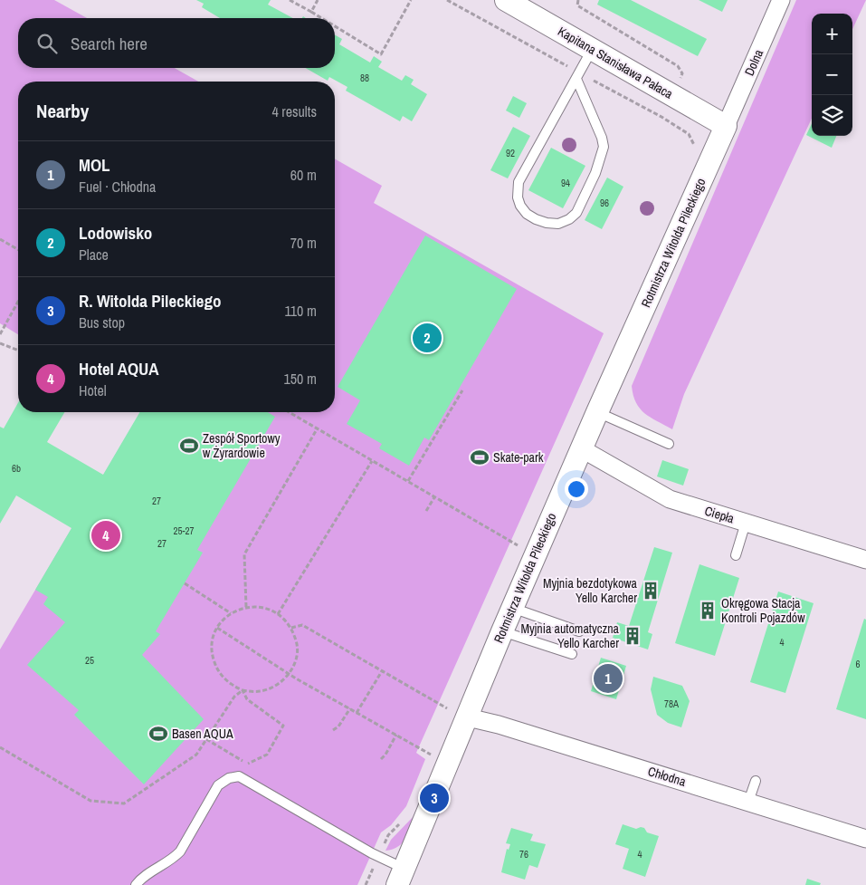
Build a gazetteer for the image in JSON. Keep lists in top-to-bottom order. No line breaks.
{"streets":{"street":["Kapitana Stanisława Pałaca","Dolna","Rotmistrza Witolda Pileckiego","Ciepła","Chłodna"]},"crossings":[["Kapitana Stanisława Pałaca","Dolna"],["Kapitana Stanisława Pałaca","Rotmistrza Witolda Pileckiego"],["Dolna","Rotmistrza Witolda Pileckiego"],["Rotmistrza Witolda Pileckiego","Ciepła"],["Rotmistrza Witolda Pileckiego","Chłodna"]],"places":{"sports":["Zespół Sportowy w Żyrardowie","Skate-park","Basen AQUA"],"building":["Myjnia bezdotykowa Yello Karcher","Okręgowa Stacja Kontroli Pojazdów","Myjnia automatyczna Yello Karcher"]},"house_numbers":["88","92","94","96","6b","27","25-27","27","4","25","6","78A","76","4"],"page":{"map_buttons":["+","−"],"search":"Search here","heading":["Nearby","4 results"],"list":[{"mark":"1","name":"MOL","note":"Fuel · Chłodna","value":"60 m"},{"mark":"2","name":"Lodowisko","note":"Place","value":"70 m"},{"mark":"3","name":"R. Witolda Pileckiego","note":"Bus stop","value":"110 m"},{"mark":"4","name":"Hotel AQUA","note":"Hotel","value":"150 m"}],"pins":["2","4","1","3"]}}
